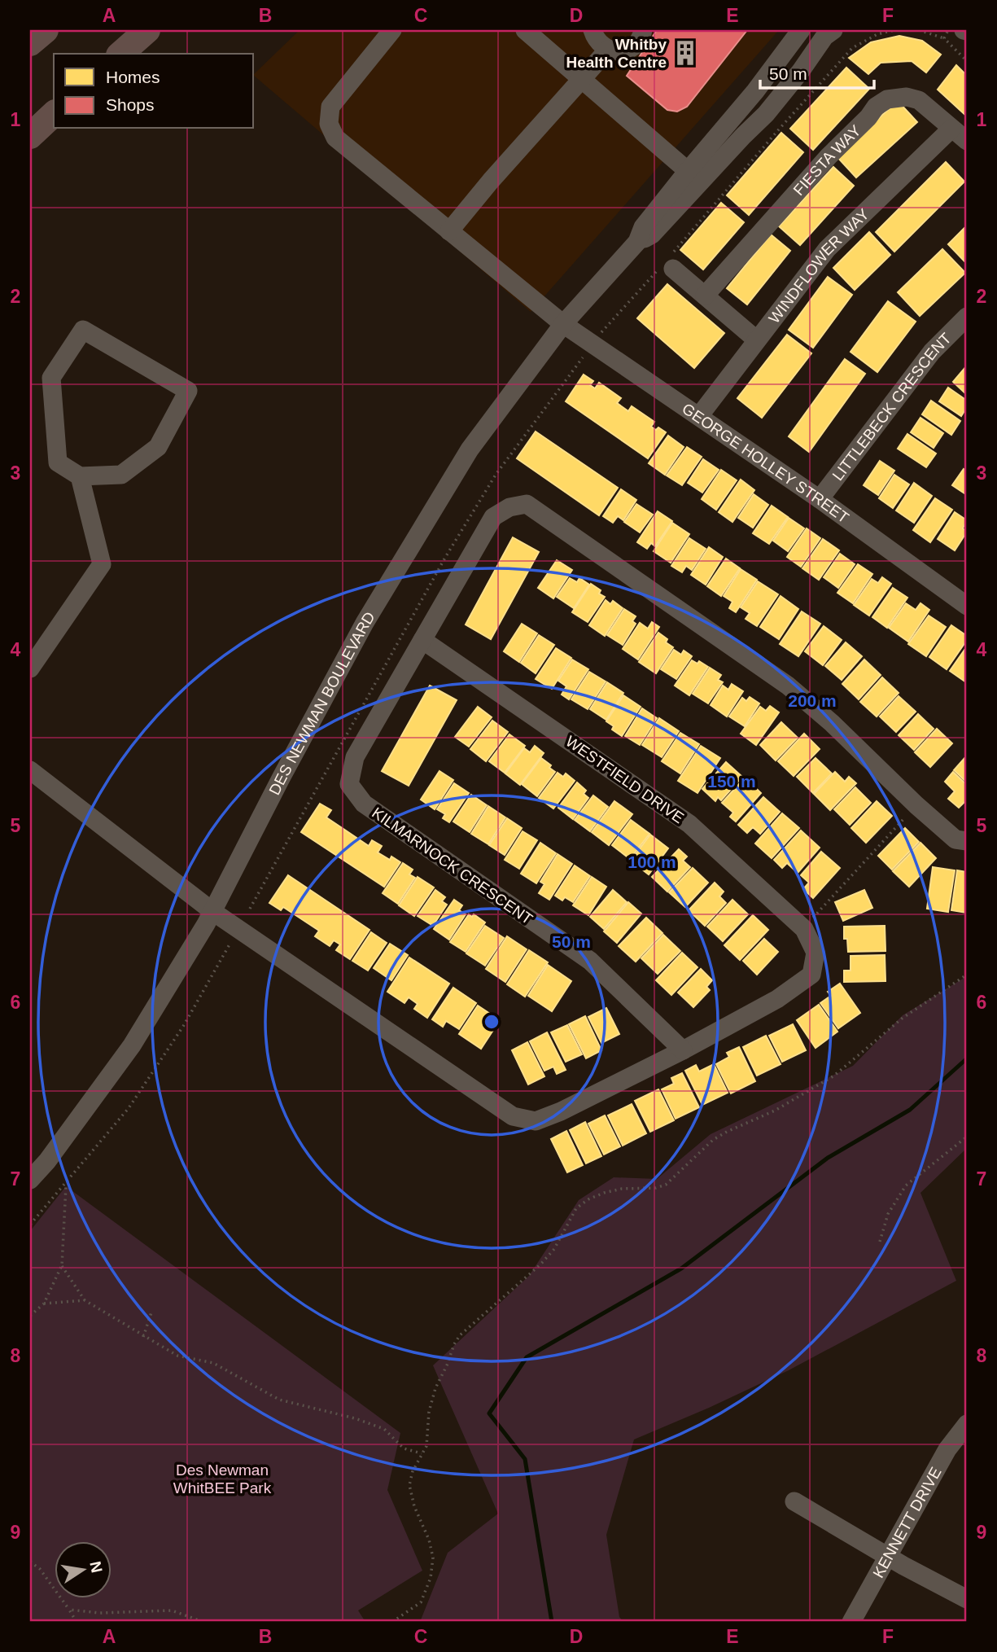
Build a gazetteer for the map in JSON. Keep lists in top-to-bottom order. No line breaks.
{"streets":{"street":["FIESTA WAY","WINDFLOWER WAY","LITTLEBECK CRESCENT","GEORGE HOLLEY STREET","DES NEWMAN BOULEVARD","WESTFIELD DRIVE","KILMARNOCK CRESCENT","KENNETT DRIVE"]},"crossings":[["FIESTA WAY","WINDFLOWER WAY"],["WINDFLOWER WAY","GEORGE HOLLEY STREET"],["LITTLEBECK CRESCENT","GEORGE HOLLEY STREET"],["GEORGE HOLLEY STREET","DES NEWMAN BOULEVARD"],["DES NEWMAN BOULEVARD","WESTFIELD DRIVE"],["WESTFIELD DRIVE","KILMARNOCK CRESCENT"]],"parks":["Des Newman WhitBEE Park"],"places":{"building":["Whitby Health Centre"]},"legend":["Homes","Shops"],"scale_bar":"50 m","north":"right","grid":{"columns":["A","B","C","D","E","F"],"rows":["1","2","3","4","5","6","7","8","9"]},"rings":["200 m","150 m","100 m","50 m"]}
